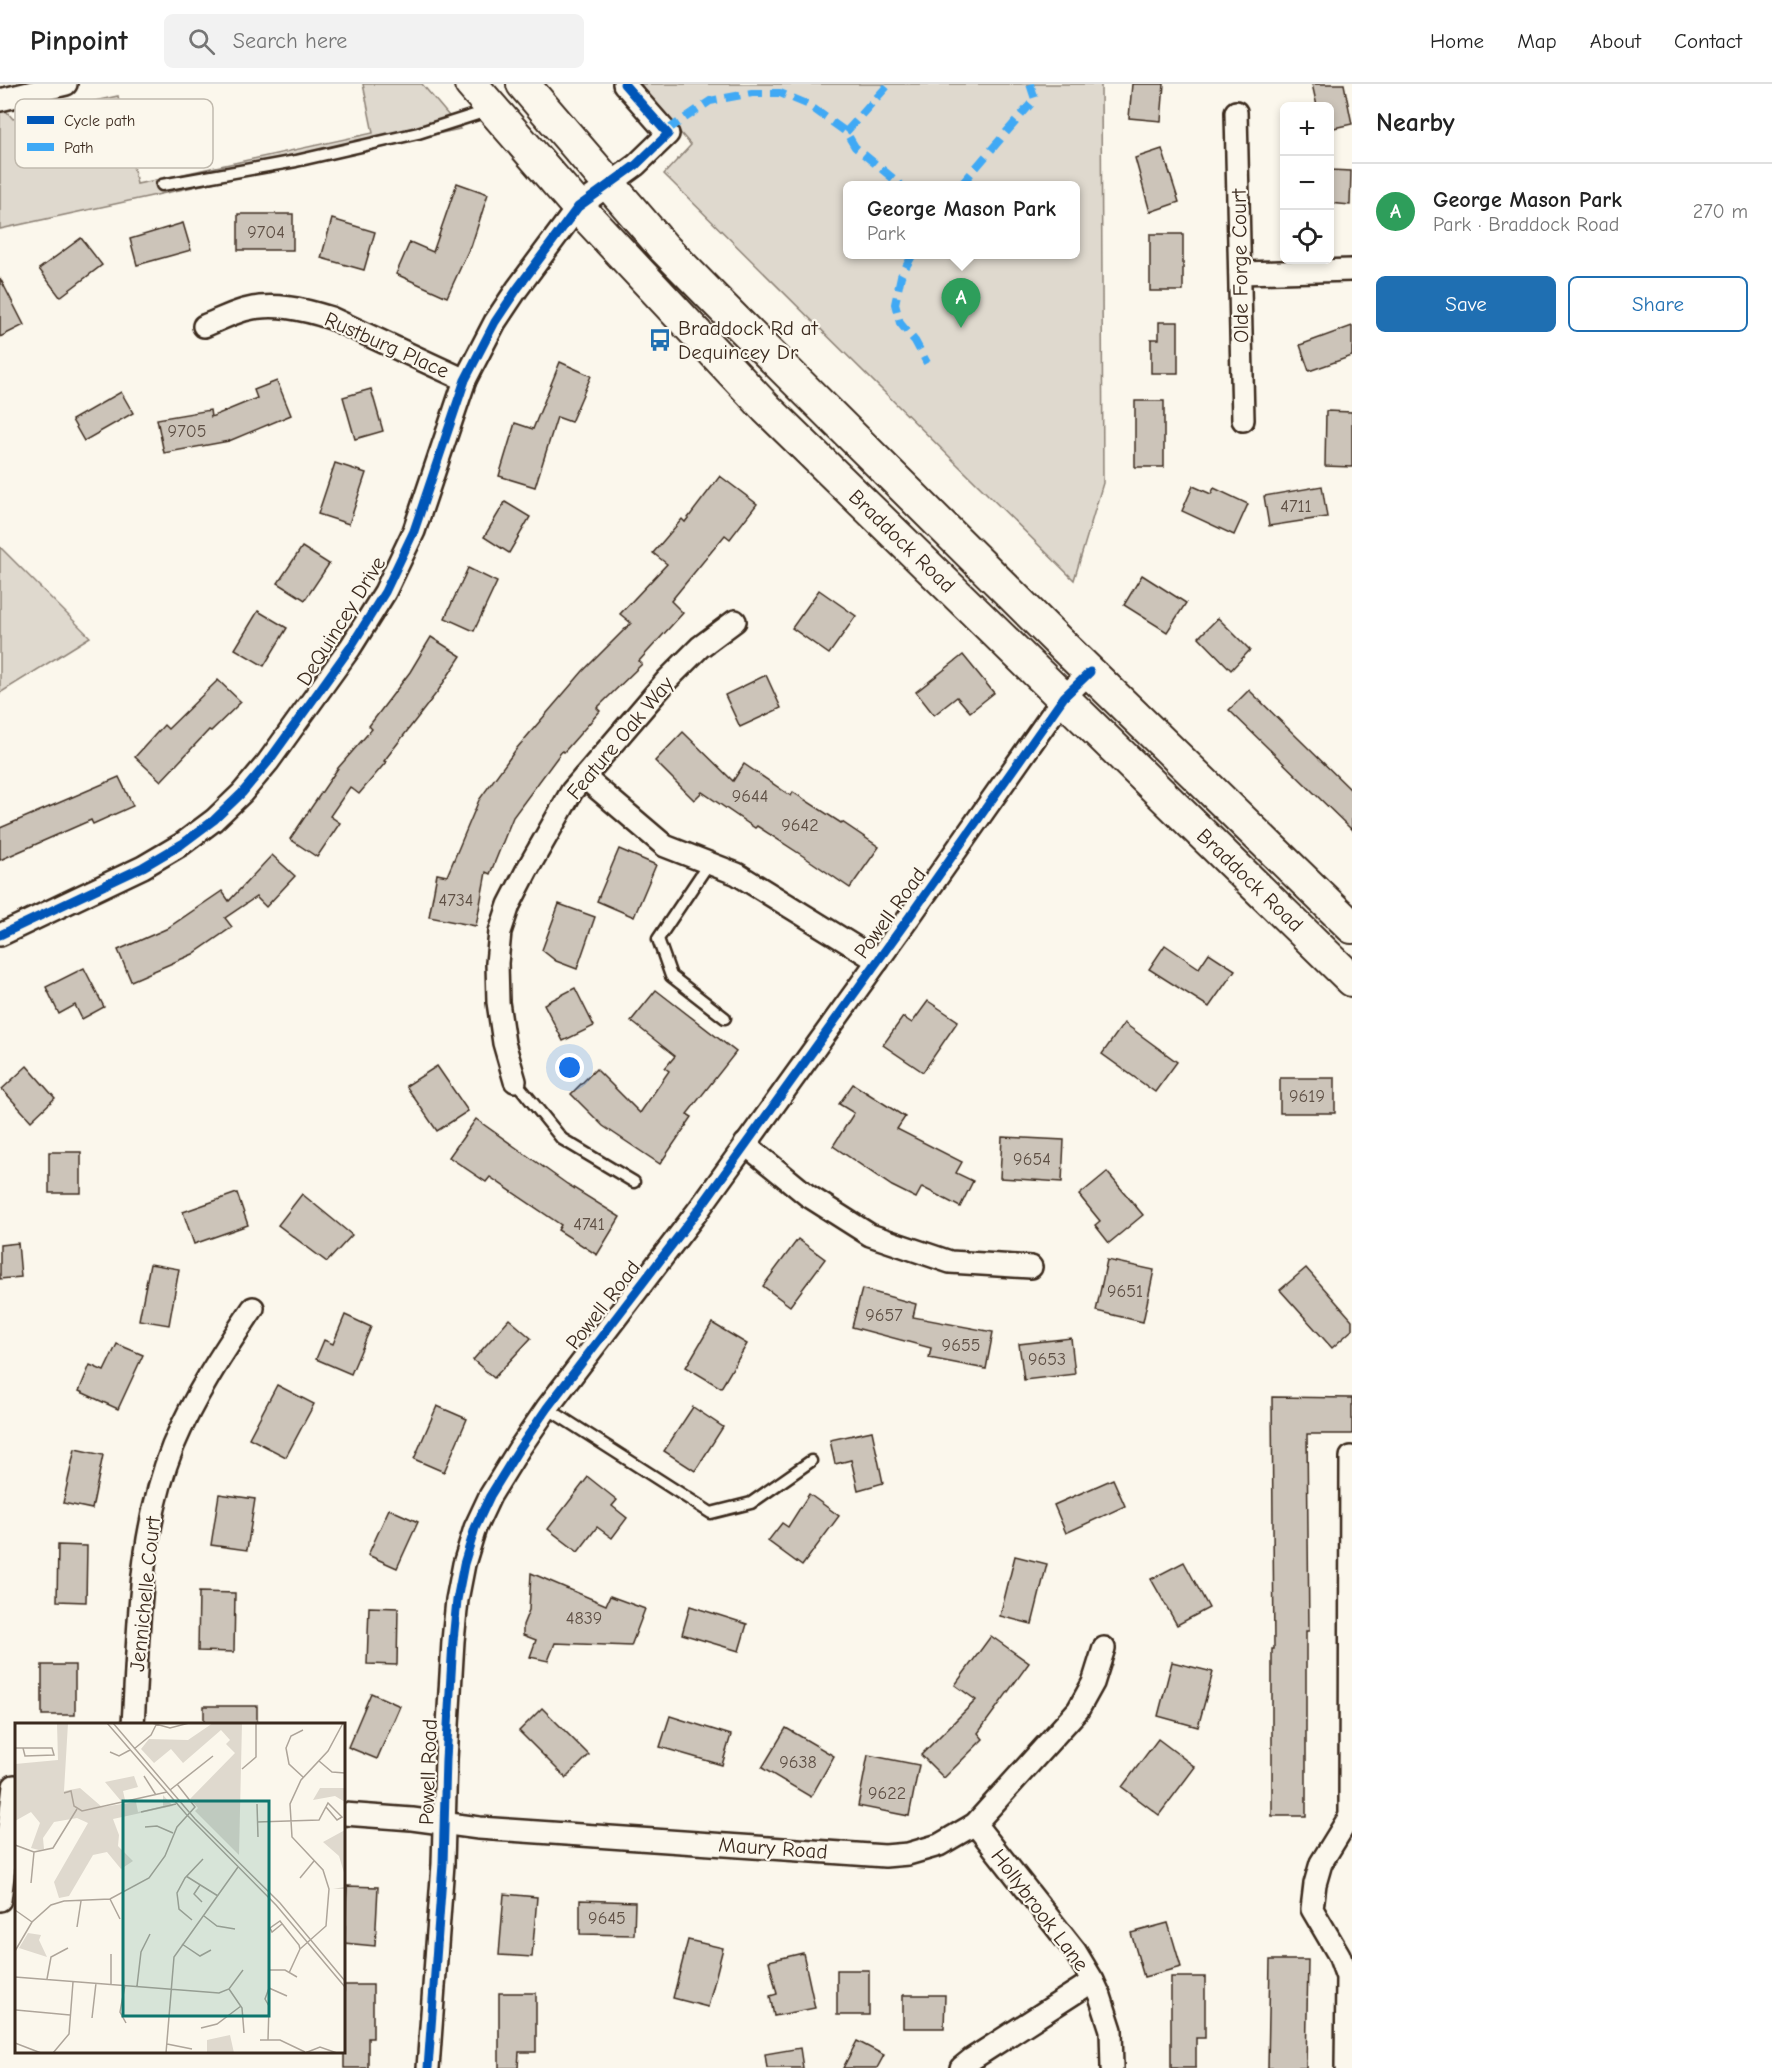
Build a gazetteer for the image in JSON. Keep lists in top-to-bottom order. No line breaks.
{"streets":{"main road":["Braddock Road"],"street":["Olde Forge Court","Rustburg Place","DeQuincey Drive","Feature Oak Way","Powell Road","Jennichelle Court","Maury Road","Hollybrook Lane"]},"crossings":[["Rustburg Place","DeQuincey Drive"],["Braddock Road","DeQuincey Drive"],["Braddock Road","Powell Road"],["Powell Road","Maury Road"],["Maury Road","Hollybrook Lane"]],"places":{"bus stop":["Braddock Rd at Dequincey Dr"]},"house_numbers":["9704","9705","4711","9644","9642","4734","9619","9654","4741","9651","9657","9655","9653","4839","9638","9622","9645"],"legend":["Cycle path","Path"],"page":{"header":"Pinpoint","search":"Search here","nav":["Home","Map","About","Contact"],"heading":"Nearby","map_buttons":["+","−"],"list":[{"mark":"A","name":"George Mason Park","note":"Park · Braddock Road","value":"270 m"}],"popup":["George Mason Park","Park"],"buttons":["Save","Share"],"pins":"A"}}
